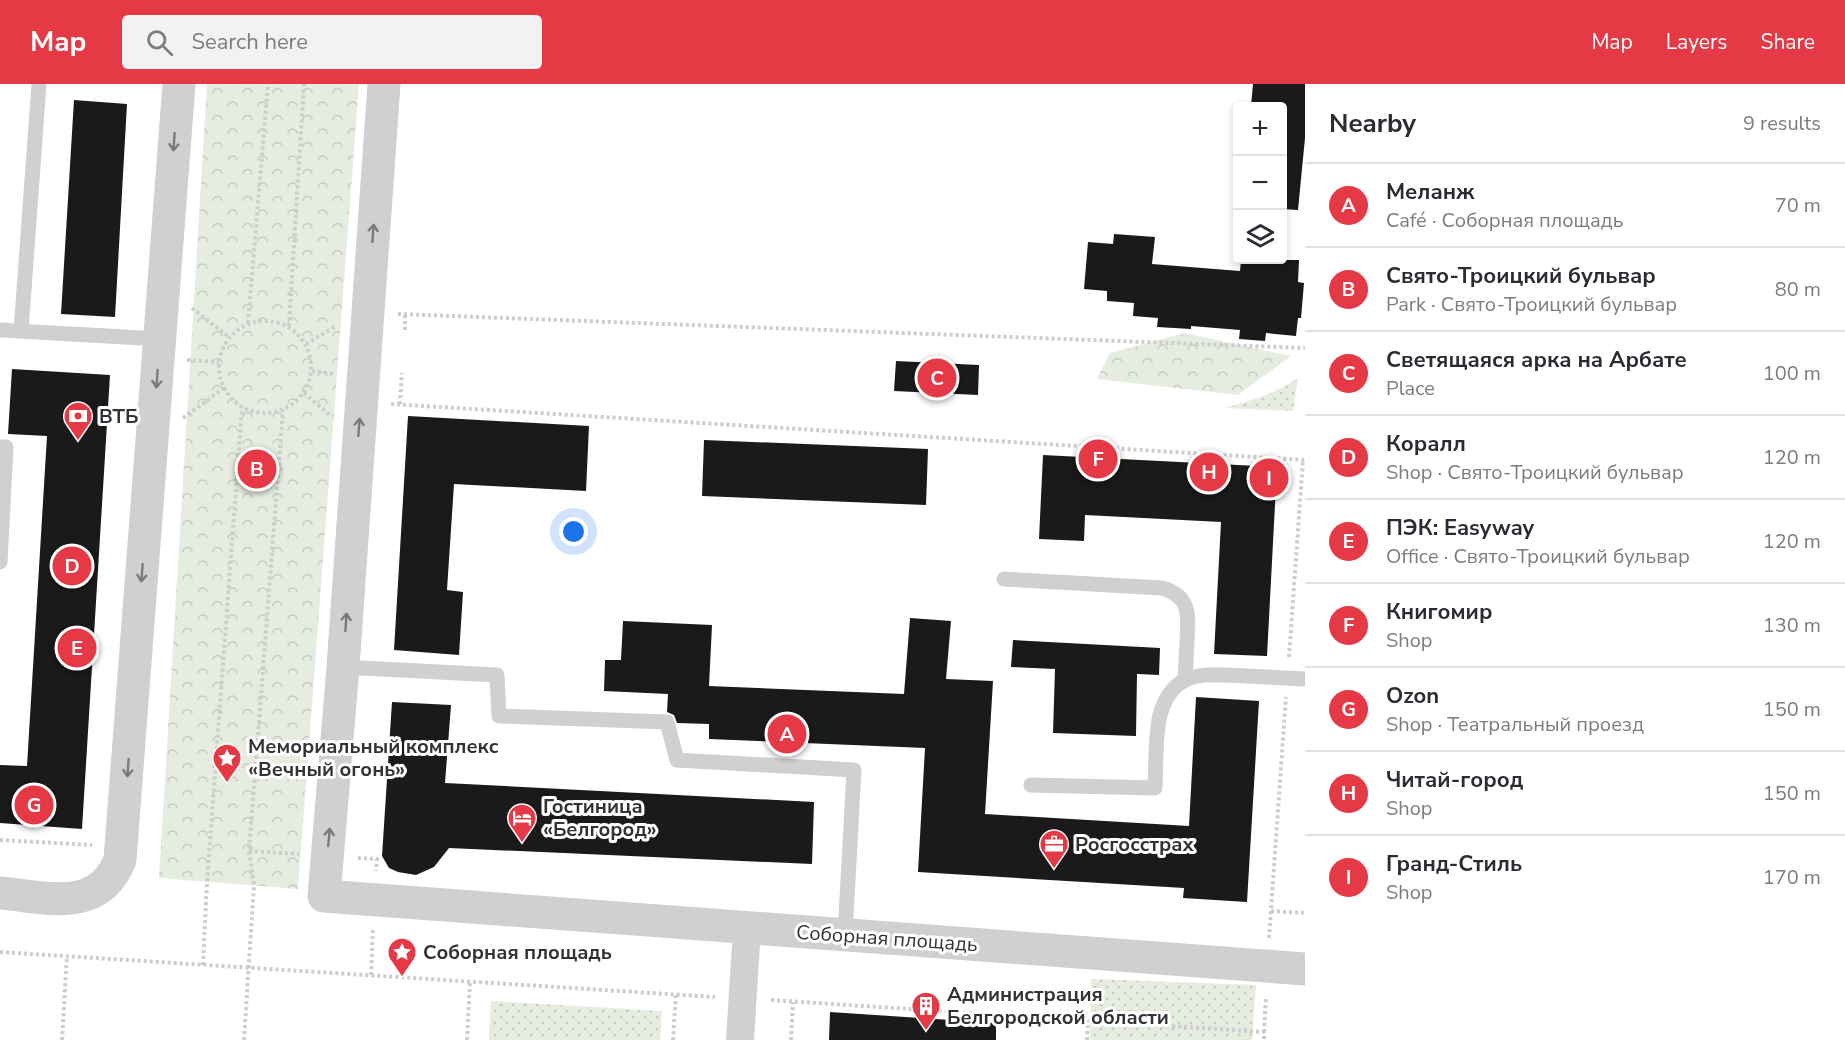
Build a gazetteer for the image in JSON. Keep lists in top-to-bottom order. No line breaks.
{"streets":{"street":["Соборная площадь"]},"places":{"bank":["ВТБ"],"place":["Мемориальный комплекс «Вечный огонь»","Соборная площадь"],"hotel":["Гостиница «Белгород»"],"office":["Росгосстрах"],"building":["Администрация Белгородской области"]},"page":{"header":"Map","search":"Search here","nav":["Map","Layers","Share"],"heading":["Nearby","9 results"],"map_buttons":["+","−"],"list":[{"mark":"A","name":"Меланж","note":"Café · Соборная площадь","value":"70 m"},{"mark":"B","name":"Свято-Троицкий бульвар","note":"Park · Свято-Троицкий бульвар","value":"80 m"},{"mark":"C","name":"Светящаяся арка на Арбате","note":"Place","value":"100 m"},{"mark":"D","name":"Коралл","note":"Shop · Свято-Троицкий бульвар","value":"120 m"},{"mark":"E","name":"ПЭК: Easyway","note":"Office · Свято-Троицкий бульвар","value":"120 m"},{"mark":"F","name":"Книгомир","note":"Shop","value":"130 m"},{"mark":"G","name":"Ozon","note":"Shop · Театральный проезд","value":"150 m"},{"mark":"H","name":"Читай-город","note":"Shop","value":"150 m"},{"mark":"I","name":"Гранд-Стиль","note":"Shop","value":"170 m"}],"pins":["C","F","B","H","I","D","E","A","G"]}}
